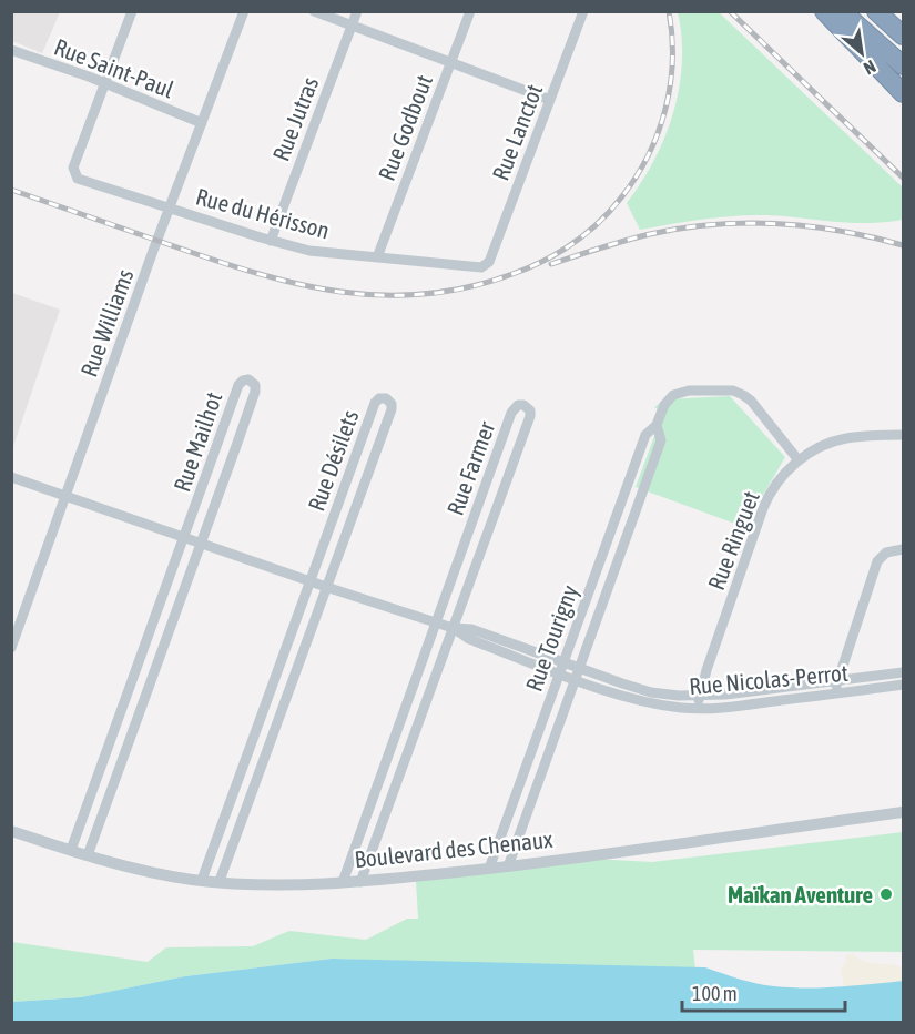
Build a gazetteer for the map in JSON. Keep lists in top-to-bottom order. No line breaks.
{"streets":{"street":["Rue Saint-Paul","Rue Jutras","Rue Godbout","Rue Lanctot","Rue du Hérisson","Rue Williams","Rue Mailhot","Rue Désilets","Rue Farmer","Rue Ringuet","Rue Tourigny","Rue Nicolas-Perrot","Boulevard des Chenaux"]},"crossings":[["Rue Saint-Paul","Rue du Hérisson"],["Rue Saint-Paul","Rue Williams"],["Rue Jutras","Rue du Hérisson"],["Rue Godbout","Rue du Hérisson"],["Rue Lanctot","Rue du Hérisson"],["Rue du Hérisson","Rue Williams"],["Rue Williams","Rue Nicolas-Perrot"],["Rue Mailhot","Rue Nicolas-Perrot"],["Rue Mailhot","Boulevard des Chenaux"],["Rue Désilets","Rue Nicolas-Perrot"],["Rue Désilets","Boulevard des Chenaux"],["Rue Farmer","Rue Nicolas-Perrot"],["Rue Farmer","Boulevard des Chenaux"],["Rue Ringuet","Rue Tourigny"],["Rue Ringuet","Rue Nicolas-Perrot"],["Rue Tourigny","Rue Nicolas-Perrot"],["Rue Tourigny","Boulevard des Chenaux"]],"places":["Maïkan Aventure"],"scale_bar":"100 m","north":"bottom right"}
